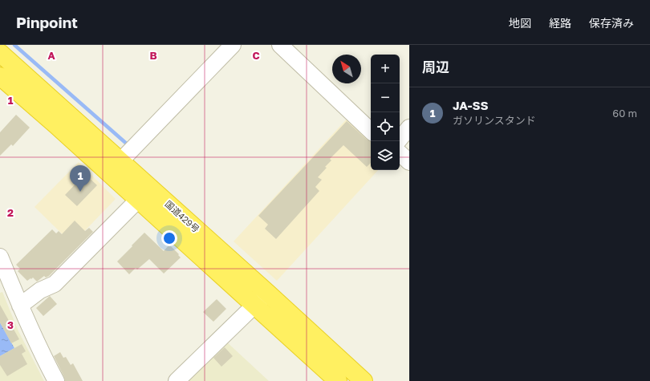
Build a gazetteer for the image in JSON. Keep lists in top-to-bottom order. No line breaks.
{"streets":{"highway":["国道429号"]},"north":"top left","page":{"header":"Pinpoint","nav":["地図","経路","保存済み"],"heading":"周辺","map_buttons":["+","−"],"list":[{"mark":"1","name":"JA-SS","note":"ガソリンスタンド","value":"60 m"}],"pins":"1"},"grid":{"columns":["A","B","C"],"rows":["1","2","3"]}}
